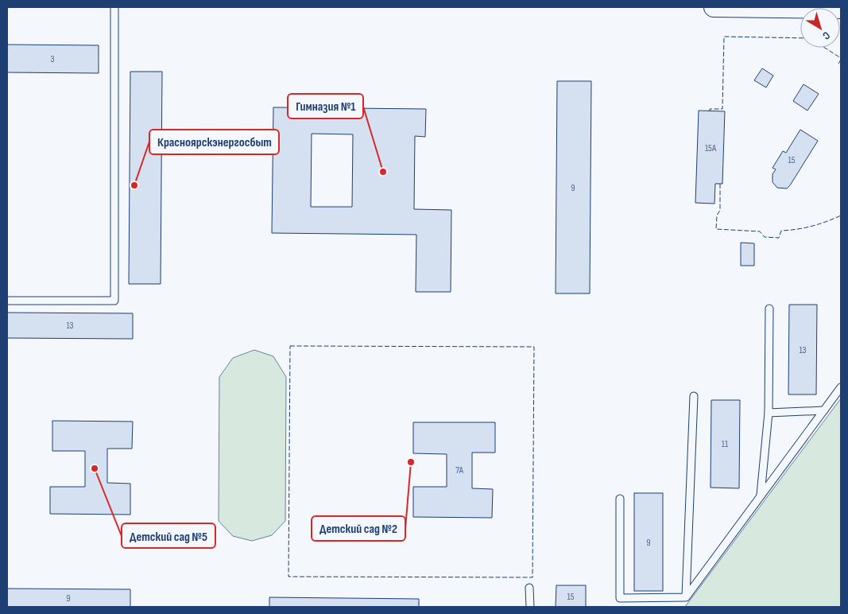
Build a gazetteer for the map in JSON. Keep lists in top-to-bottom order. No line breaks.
{"places":["Гимназия №1","Красноярскэнергосбыт","Детский сад №2","Детский сад №5"],"house_numbers":["3","15А","15","9","13","13","11","7А","9","15","9"],"north":"bottom right"}
